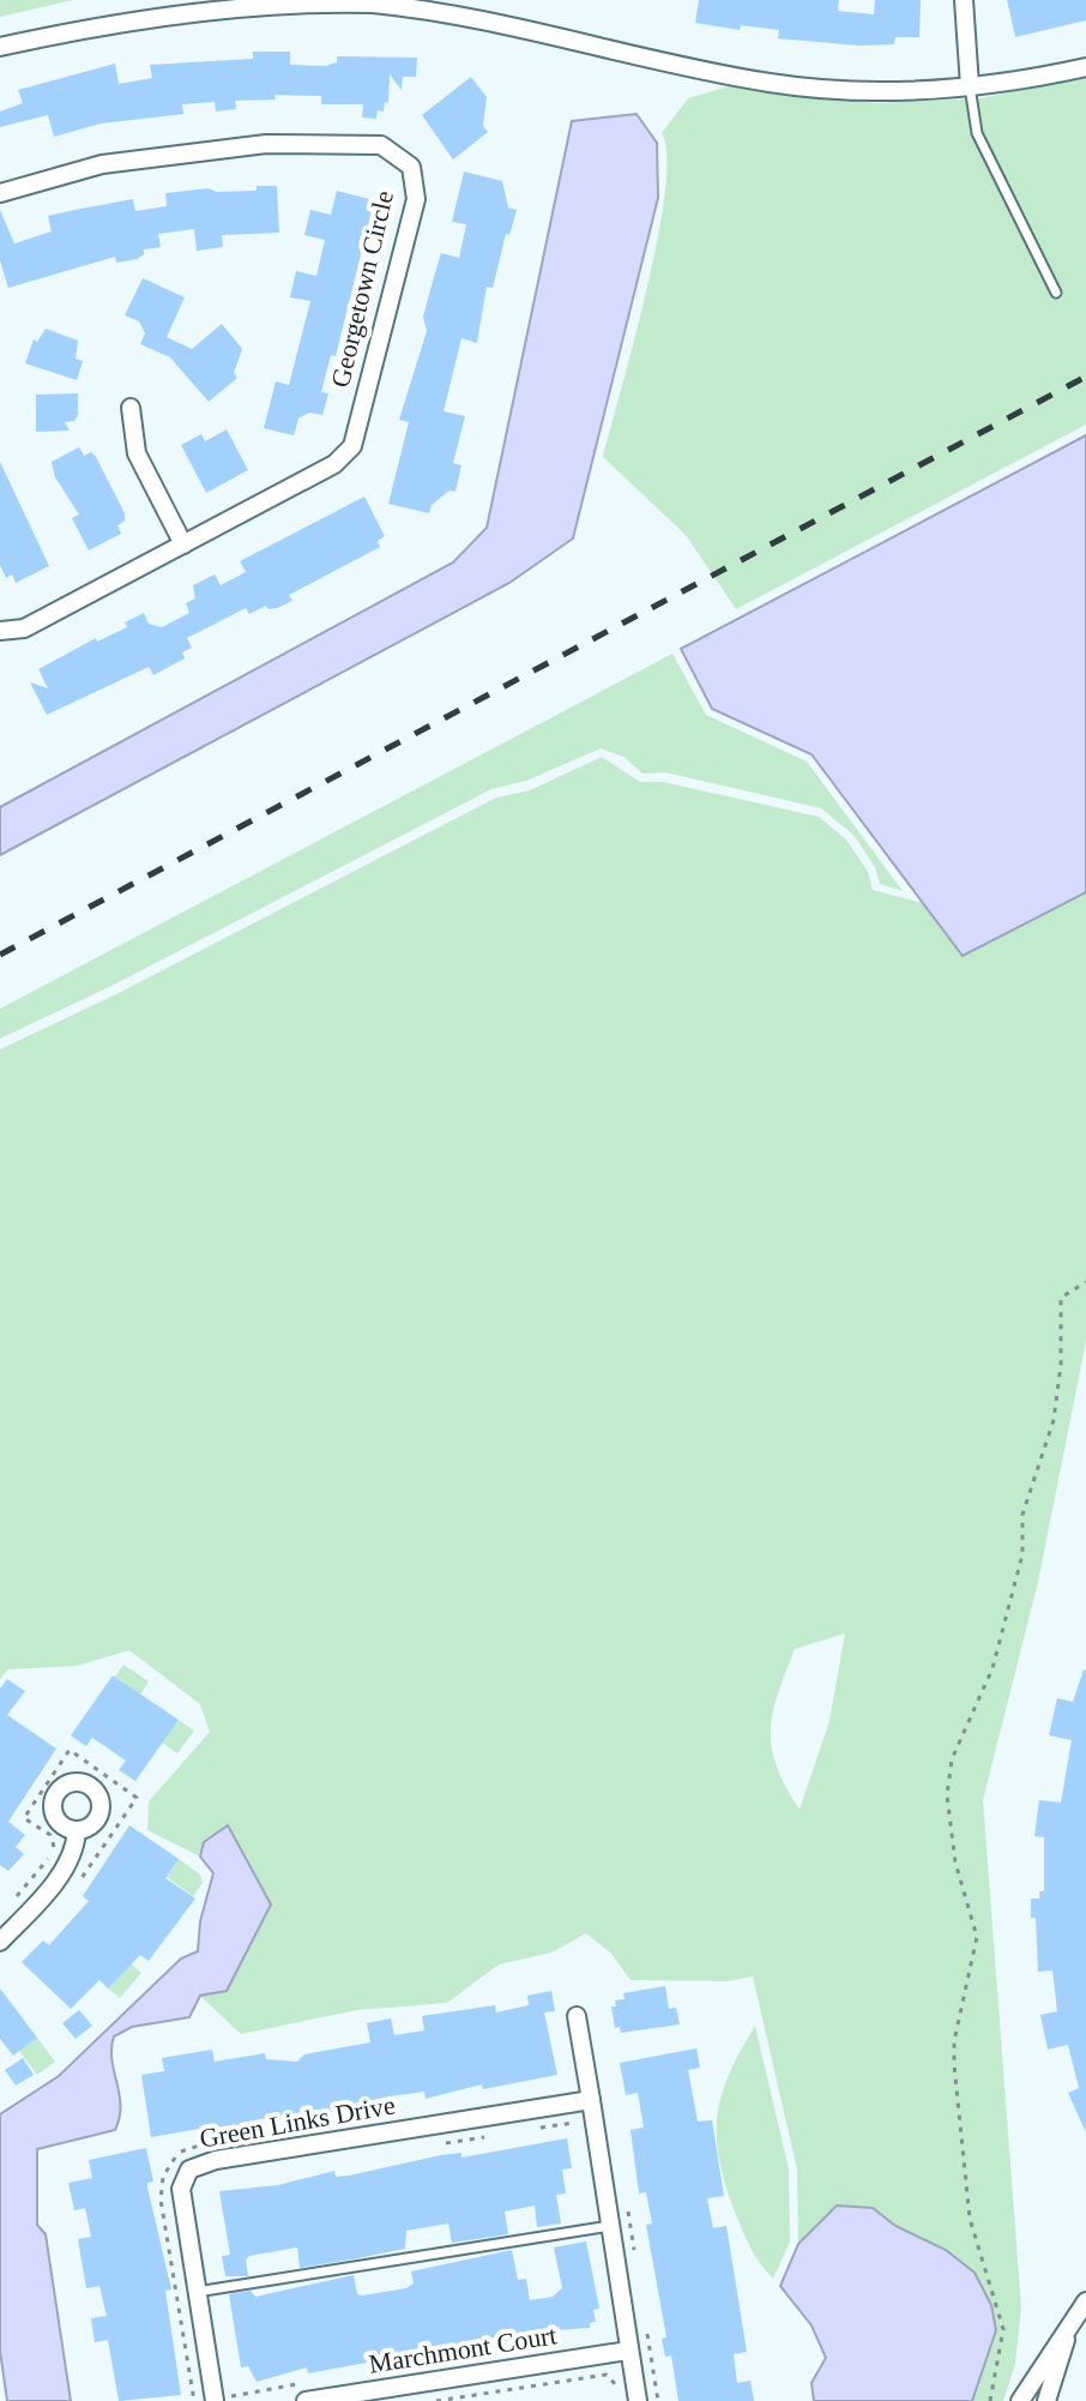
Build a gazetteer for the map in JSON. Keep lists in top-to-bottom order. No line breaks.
{"streets":{"street":["Georgetown Circle","Green Links Drive","Marchmont Court"]}}
